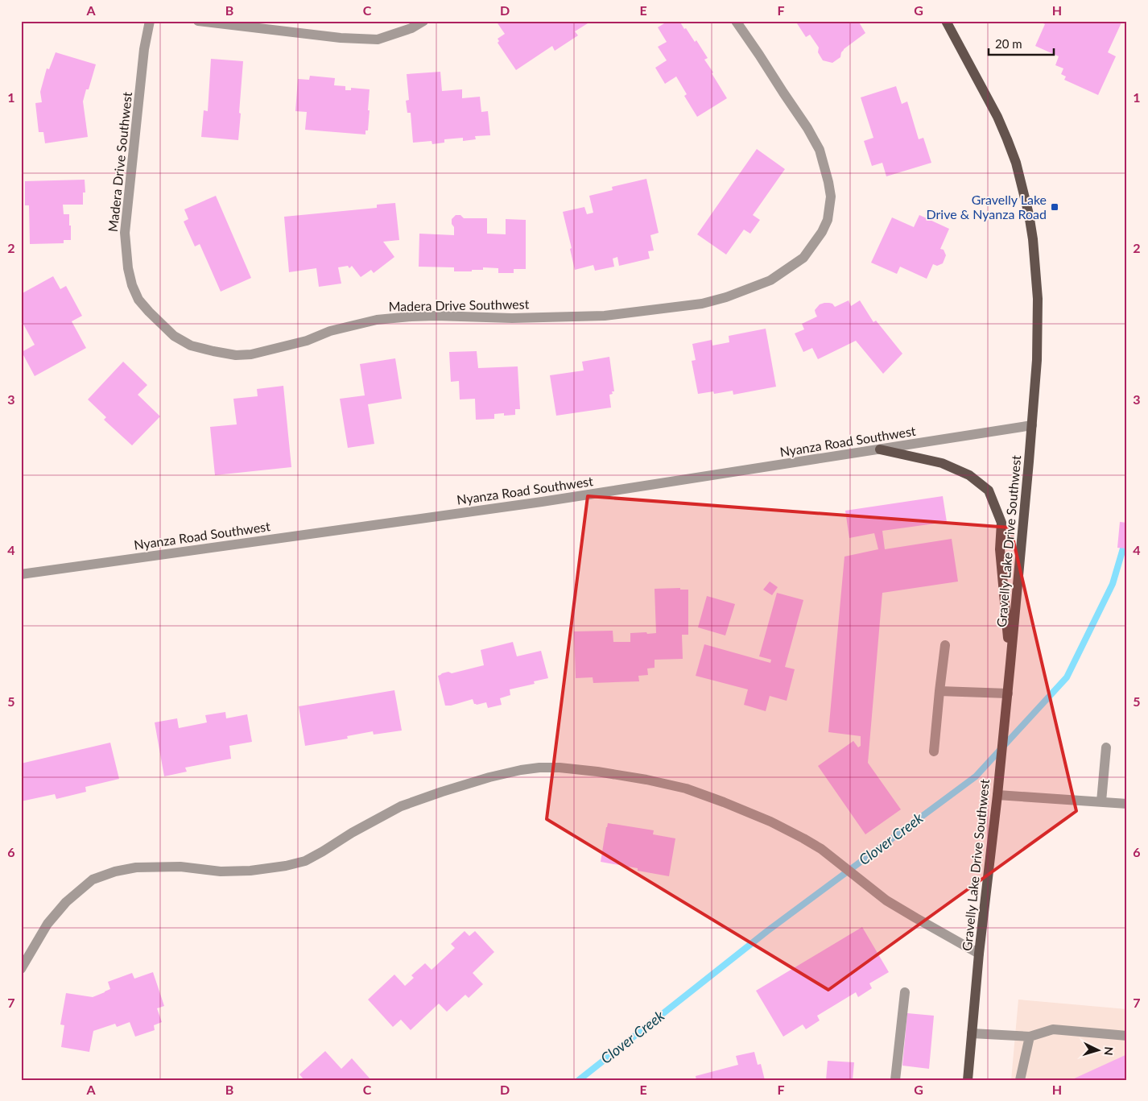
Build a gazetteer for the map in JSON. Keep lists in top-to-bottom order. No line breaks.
{"streets":{"main road":["Gravelly Lake Drive Southwest"],"street":["Madera Drive Southwest","Nyanza Road Southwest"]},"crossings":[["Nyanza Road Southwest","Gravelly Lake Drive Southwest"]],"water":["Clover Creek"],"places":{"transit":["Gravelly Lake Drive & Nyanza Road"]},"scale_bar":"20 m","north":"right","grid":{"columns":["A","B","C","D","E","F","G","H"],"rows":["1","2","3","4","5","6","7"]}}
